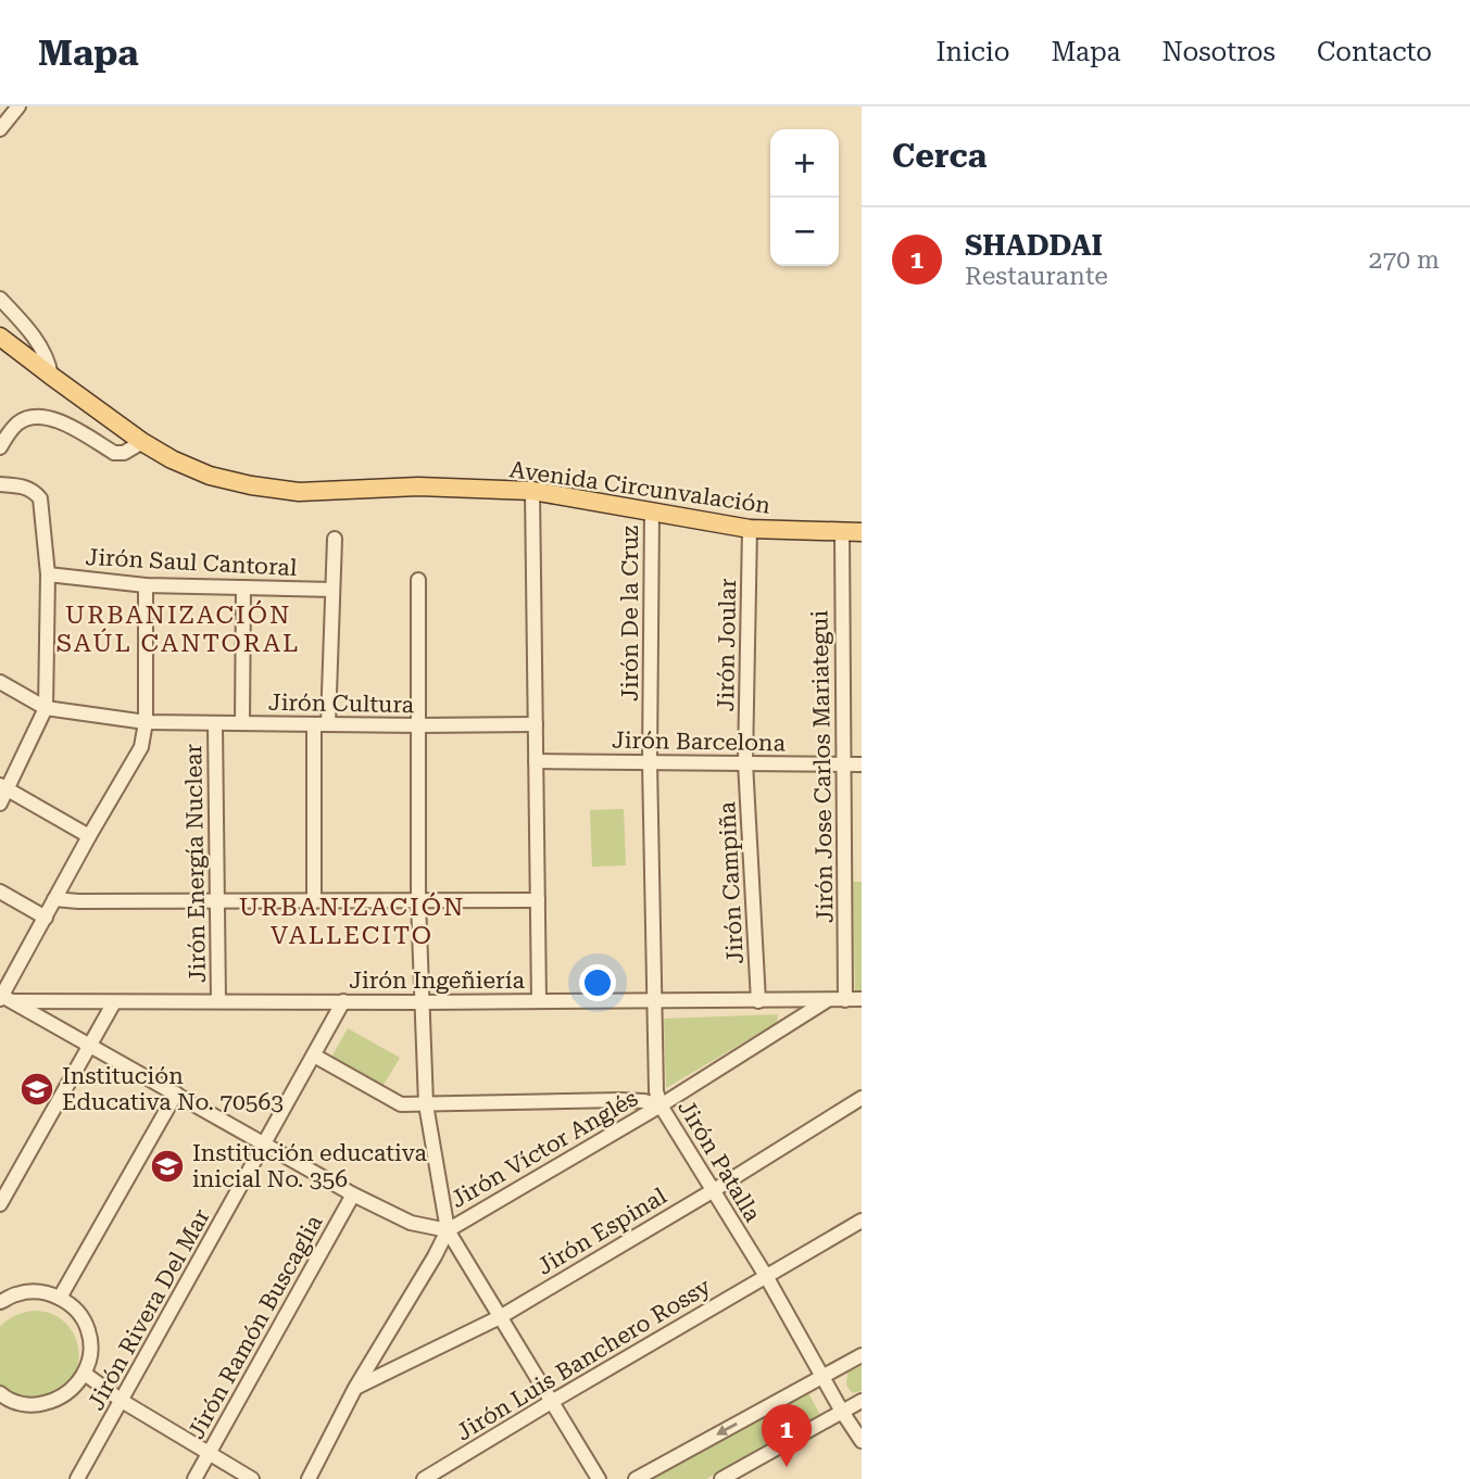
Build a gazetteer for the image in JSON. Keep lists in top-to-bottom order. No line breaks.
{"streets":{"main road":["Avenida Circunvalación"],"street":["Jirón Saul Cantoral","Jirón De la Cruz","Jirón Joular","Jirón Cultura","Jirón Barcelona","Jirón Jose Carlos Mariategui","Jirón Energía Nuclear","Jirón Campiña","Jirón Ingeñiería","Jirón Víctor Anglés","Jirón Patalla","Jirón Espinal","Jirón Rivera Del Mar","Jirón Ramón Buscaglia","Jirón Luis Banchero Rossy"]},"crossings":[["Avenida Circunvalación","Jirón De la Cruz"],["Avenida Circunvalación","Jirón Joular"],["Avenida Circunvalación","Jirón Jose Carlos Mariategui"],["Jirón De la Cruz","Jirón Barcelona"],["Jirón De la Cruz","Jirón Patalla"],["Jirón Joular","Jirón Barcelona"],["Jirón Joular","Jirón Campiña"],["Jirón Cultura","Jirón Energía Nuclear"],["Jirón Barcelona","Jirón Jose Carlos Mariategui"],["Jirón Barcelona","Jirón Campiña"],["Jirón Barcelona","Jirón Patalla"],["Jirón Jose Carlos Mariategui","Jirón Ingeñiería"],["Jirón Energía Nuclear","Jirón Ingeñiería"],["Jirón Campiña","Jirón Ingeñiería"],["Jirón Ingeñiería","Jirón Víctor Anglés"],["Jirón Ingeñiería","Jirón Patalla"],["Jirón Ingeñiería","Jirón Rivera Del Mar"],["Jirón Víctor Anglés","Jirón Patalla"],["Jirón Víctor Anglés","Jirón Espinal"],["Jirón Patalla","Jirón Espinal"],["Jirón Patalla","Jirón Luis Banchero Rossy"]],"districts":["URBANIZACIÓN SAÚL CANTORAL","URBANIZACIÓN VALLECITO"],"places":{"school or university":["Institución Educativa No. 70563","Institución educativa inicial No. 356"]},"page":{"header":"Mapa","nav":["Inicio","Mapa","Nosotros","Contacto"],"heading":"Cerca","map_buttons":["+","−"],"list":[{"mark":"1","name":"SHADDAI","note":"Restaurante","value":"270 m"}],"pins":"1"}}
